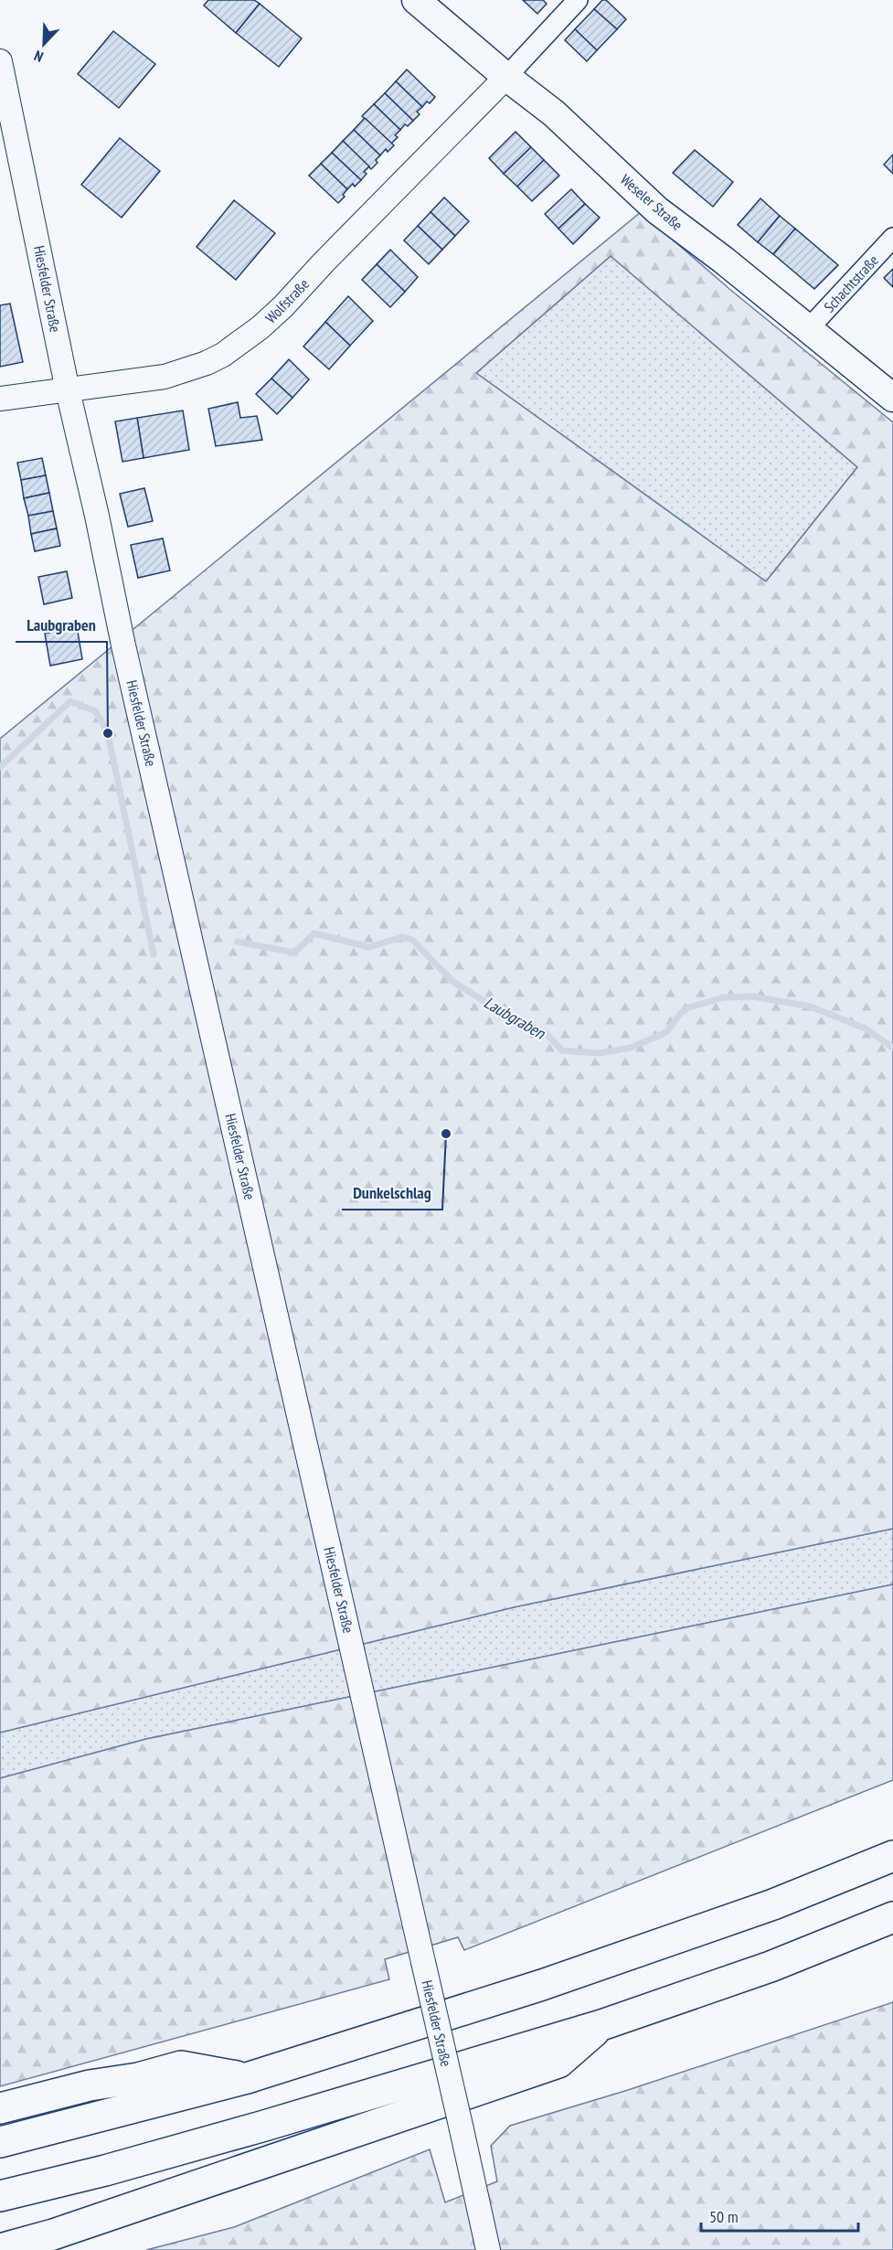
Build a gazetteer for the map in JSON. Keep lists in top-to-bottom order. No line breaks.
{"streets":{"main road":["Weseler Straße"],"street":["Schachtstraße","Hiesfelder Straße","Wolfstraße"]},"crossings":[["Weseler Straße","Schachtstraße"],["Weseler Straße","Wolfstraße"],["Hiesfelder Straße","Wolfstraße"]],"water":["Laubgraben"],"places":["Laubgraben","Dunkelschlag"],"scale_bar":"50 m","north":"bottom left"}
